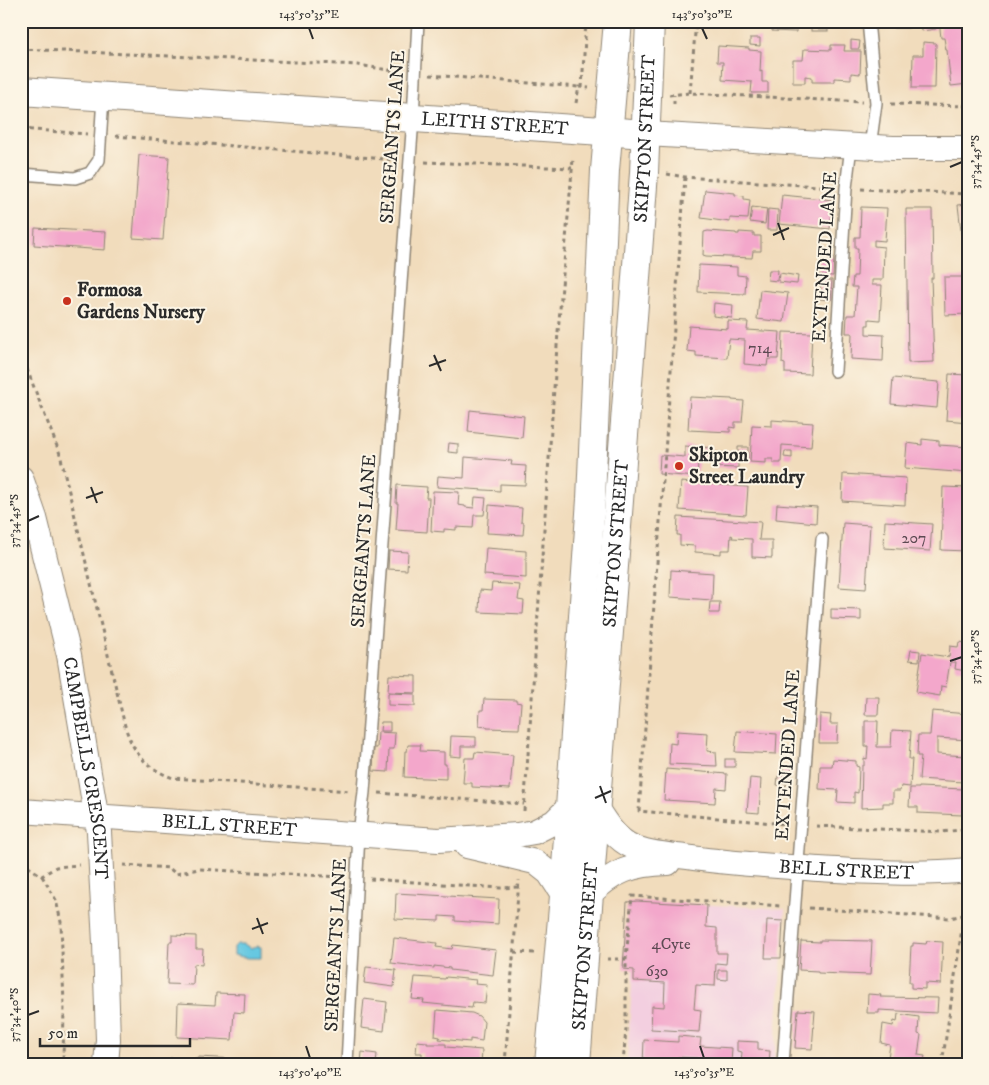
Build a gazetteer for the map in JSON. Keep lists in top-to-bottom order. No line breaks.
{"streets":{"main road":["LEITH STREET","SKIPTON STREET"],"street":["CAMPBELLS CRESCENT","BELL STREET"],"lane":["SERGEANTS LANE","EXTENDED LANE"]},"crossings":[["LEITH STREET","SERGEANTS LANE"],["LEITH STREET","SKIPTON STREET"],["LEITH STREET","EXTENDED LANE"],["SERGEANTS LANE","BELL STREET"],["SKIPTON STREET","BELL STREET"],["EXTENDED LANE","BELL STREET"],["CAMPBELLS CRESCENT","BELL STREET"]],"places":["Formosa Gardens Nursery","Skipton Street Laundry"],"house_numbers":["714","207","4Cyte","630"],"scale_bar":"50 m","coordinates":["143°50'35\"E","143°50'30\"E","37°34'45\"S","37°34'40\"S","143°50'40\"E"]}
